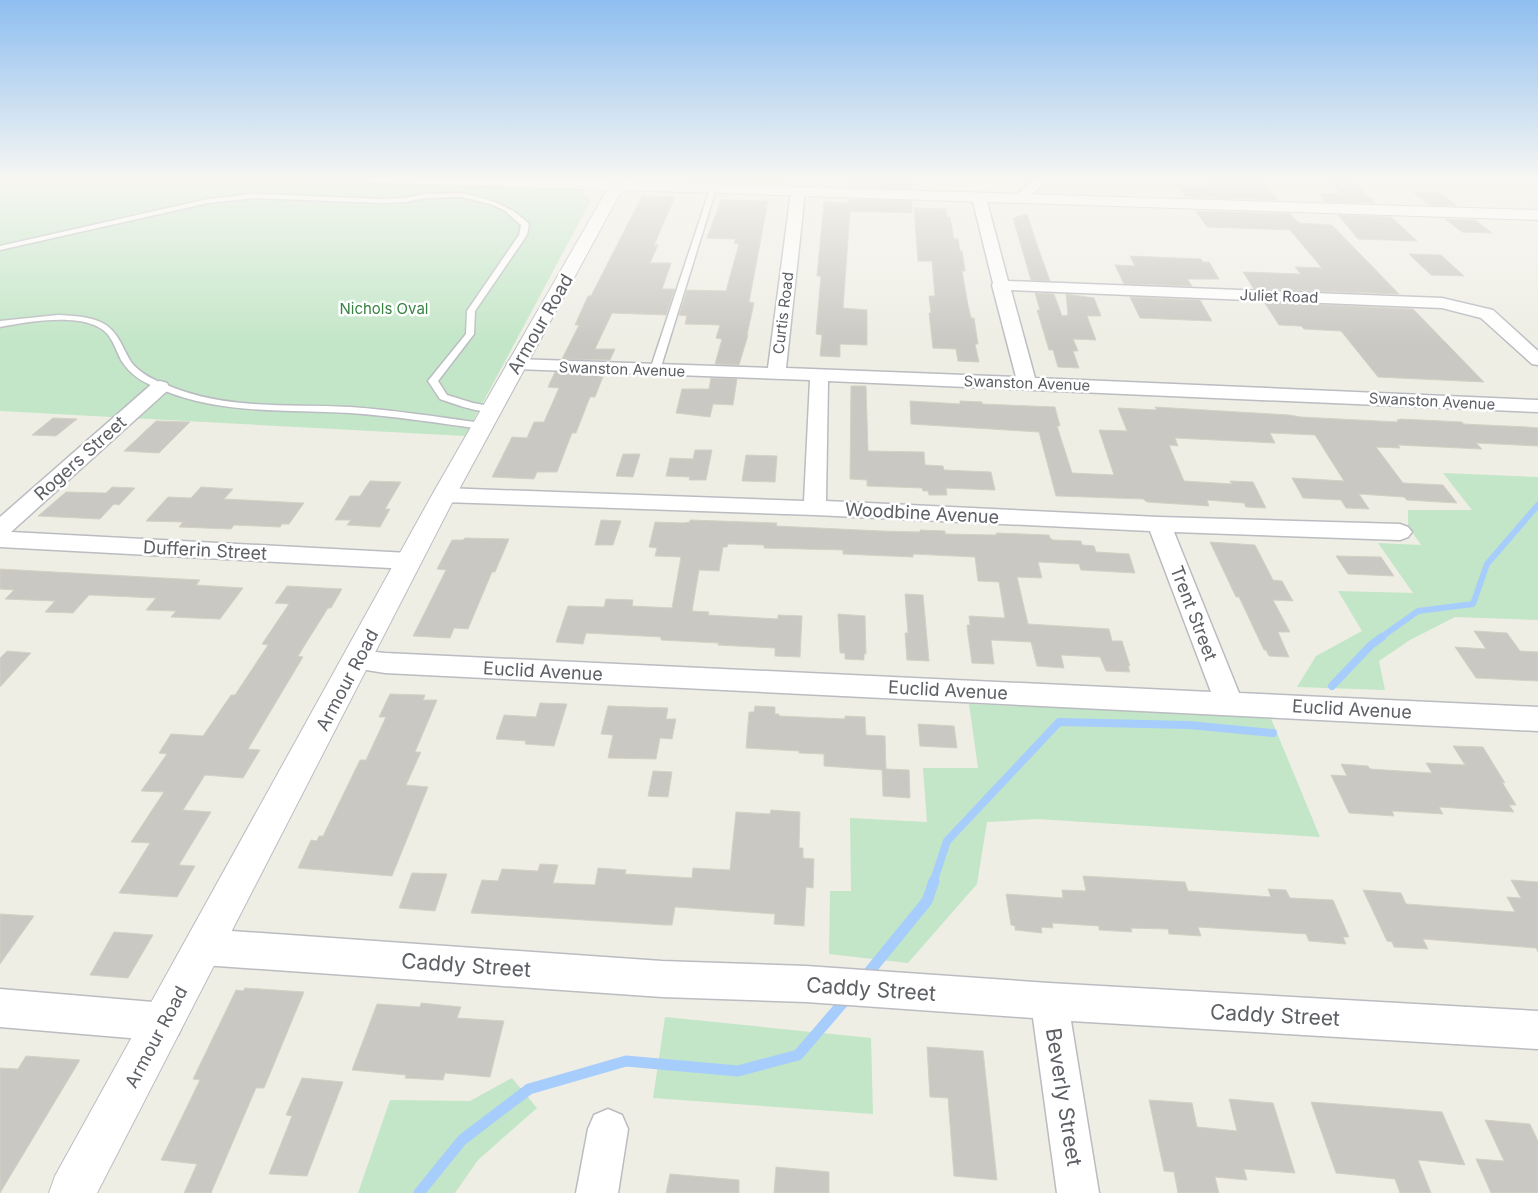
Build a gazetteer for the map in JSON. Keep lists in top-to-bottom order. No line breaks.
{"streets":{"main road":["Armour Road"],"street":["Juliet Road","Curtis Road","Swanston Avenue","Rogers Street","Woodbine Avenue","Dufferin Street","Trent Street","Euclid Avenue","Caddy Street","Beverly Street"]},"crossings":[["Curtis Road","Swanston Avenue"],["Armour Road","Swanston Avenue"],["Armour Road","Woodbine Avenue"],["Armour Road","Dufferin Street"],["Armour Road","Euclid Avenue"],["Armour Road","Caddy Street"],["Woodbine Avenue","Trent Street"],["Trent Street","Euclid Avenue"],["Caddy Street","Beverly Street"]],"parks":["Nichols Oval"]}
